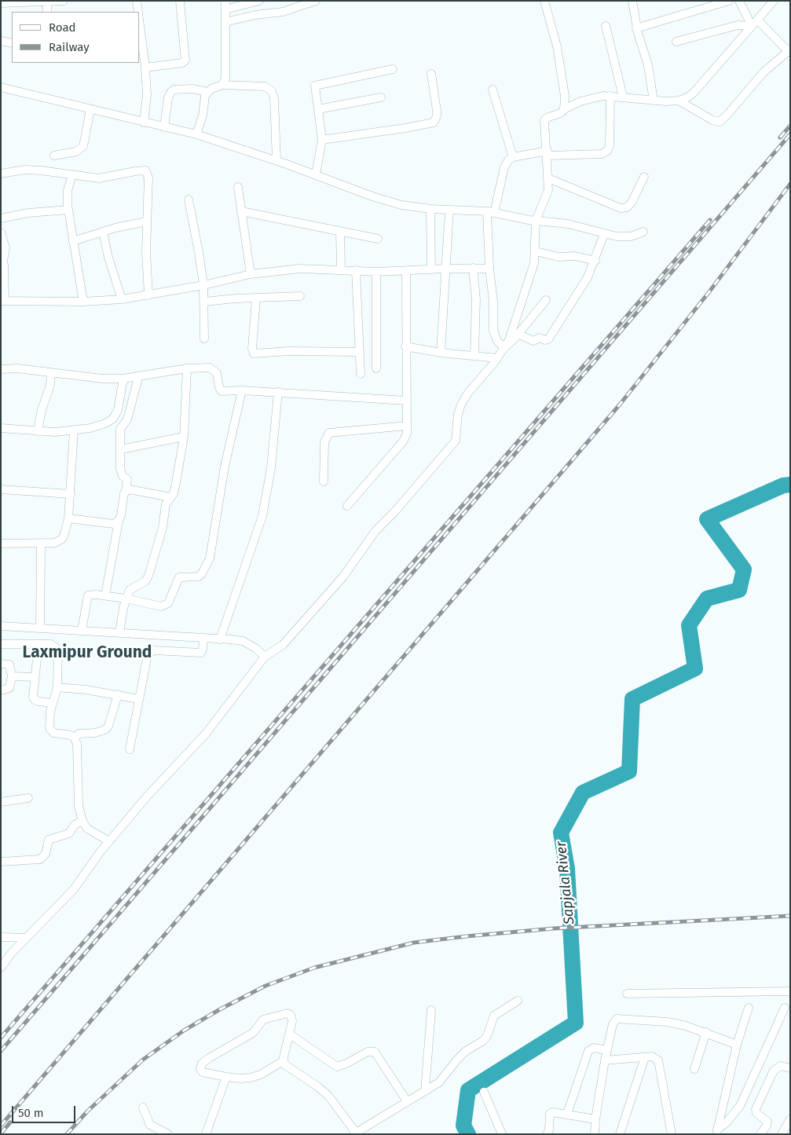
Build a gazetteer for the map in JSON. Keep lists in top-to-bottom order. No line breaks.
{"districts":["Laxmipur Ground"],"water":["Sapjala River"],"legend":["Road","Railway"],"scale_bar":"50 m"}
